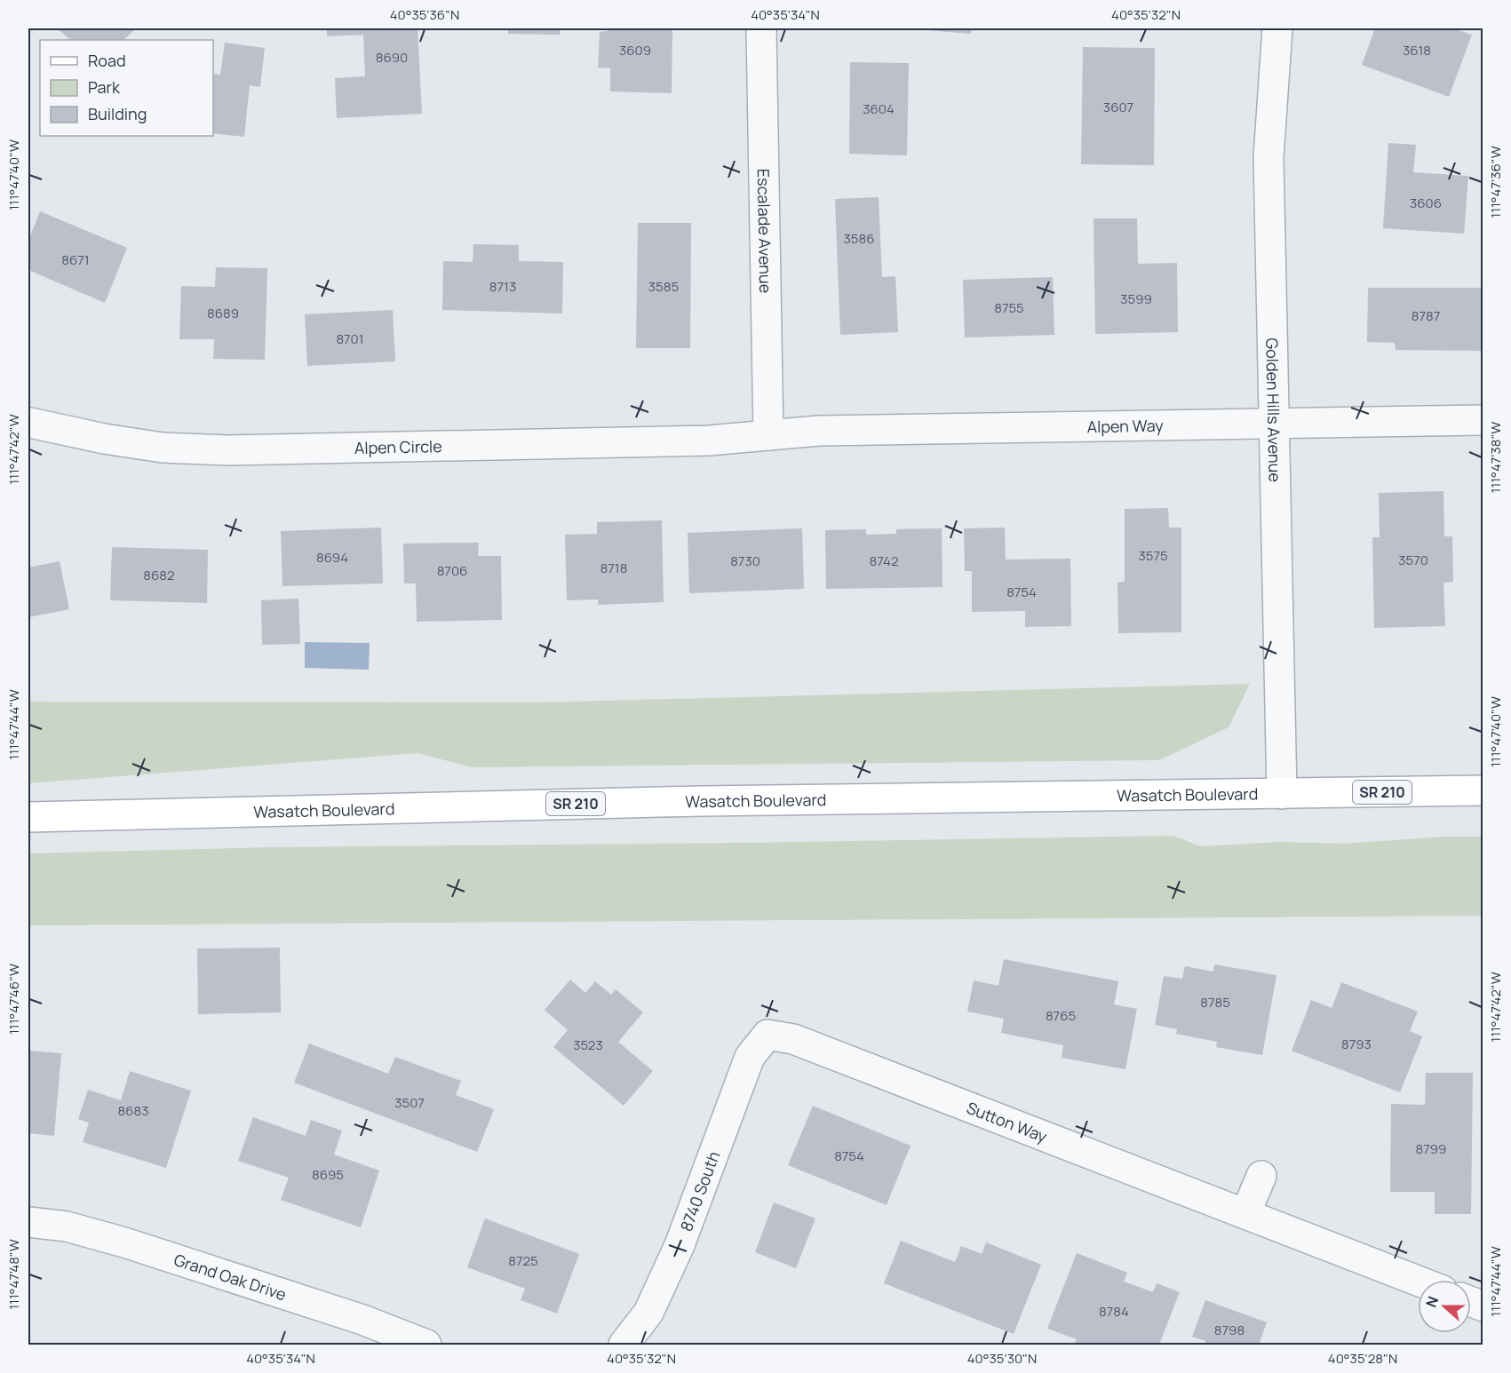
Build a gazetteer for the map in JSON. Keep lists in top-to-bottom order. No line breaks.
{"streets":{"main road":["SR 210","Wasatch Boulevard"],"street":["Escalade Avenue","Golden Hills Avenue","Alpen Way","Alpen Circle","Sutton Way","8740 South","Grand Oak Drive"]},"crossings":[["Escalade Avenue","Alpen Way"],["Escalade Avenue","Alpen Circle"],["Golden Hills Avenue","Alpen Way"],["Golden Hills Avenue","Wasatch Boulevard"],["Alpen Way","Alpen Circle"],["Sutton Way","8740 South"]],"house_numbers":["3609","3618","8690","3607","3604","3606","3586","8671","8713","3585","3599","8755","8689","8787","8701","3575","8694","3570","8730","8742","8718","8706","8682","8754","8785","8765","8793","3523","3507","8683","8799","8754","8695","8725","8784","8798"],"legend":["Road","Park","Building"],"north":"left","coordinates":["40°35'36\"N","40°35'34\"N","40°35'32\"N","111°47'40\"W","111°47'36\"W","111°47'42\"W","111°47'38\"W","111°47'44\"W","111°47'46\"W","111°47'48\"W","40°35'30\"N","40°35'28\"N"]}
